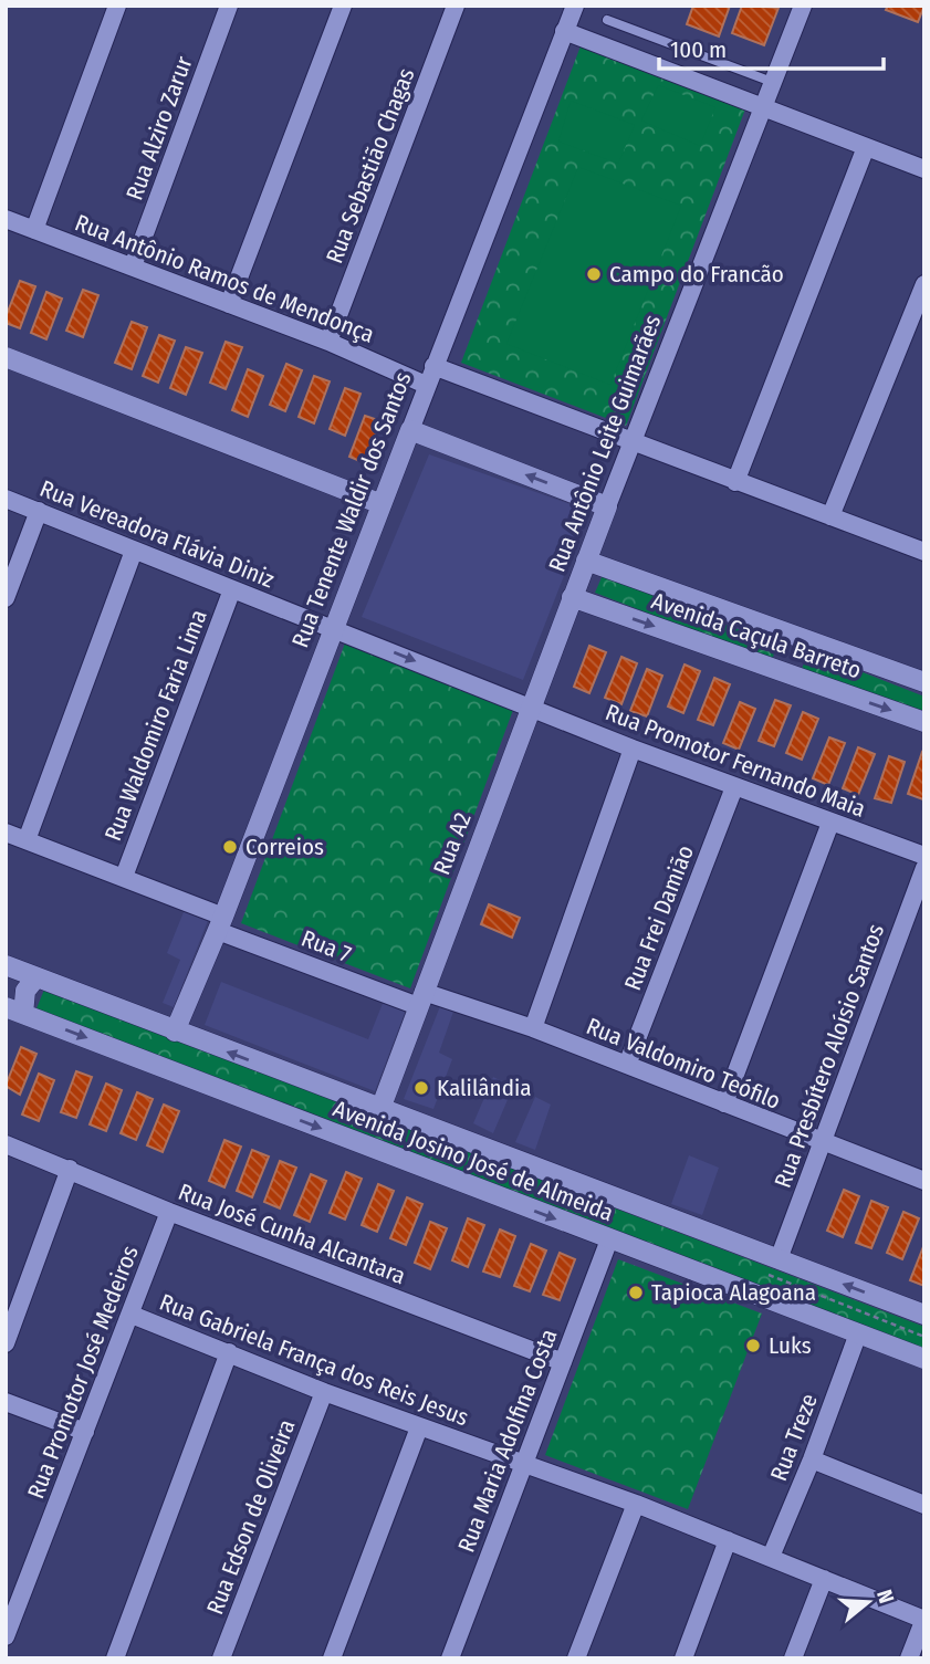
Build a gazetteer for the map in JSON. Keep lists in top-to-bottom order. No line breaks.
{"streets":{"street":["Rua Alziro Zarur","Rua Sebastião Chagas","Rua Antônio Ramos de Mendonça","Rua Antônio Leite Guimarães","Rua Tenente Waldir dos Santos","Rua Vereadora Flávia Diniz","Avenida Caçula Barreto","Rua Waldomiro Faria Lima","Rua Promotor Fernando Maia","Rua A2","Rua Frei Damião","Rua 7","Rua Presbítero Aloísio Santos","Rua Valdomiro Teófilo","Avenida Josino José de Almeida","Rua José Cunha Alcantara","Rua Gabriela França dos Reis Jesus","Rua Promotor José Medeiros","Rua Treze","Rua Maria Adolfina Costa","Rua Edson de Oliveira"]},"crossings":[["Rua Alziro Zarur","Rua Antônio Ramos de Mendonça"],["Rua Sebastião Chagas","Rua Antônio Ramos de Mendonça"],["Rua Antônio Ramos de Mendonça","Rua Tenente Waldir dos Santos"],["Rua Antônio Leite Guimarães","Avenida Caçula Barreto"],["Rua Antônio Leite Guimarães","Rua A2"],["Rua Tenente Waldir dos Santos","Rua Vereadora Flávia Diniz"],["Rua Tenente Waldir dos Santos","Rua 7"],["Rua Tenente Waldir dos Santos","Avenida Josino José de Almeida"],["Rua Vereadora Flávia Diniz","Rua Waldomiro Faria Lima"],["Rua Vereadora Flávia Diniz","Rua Promotor Fernando Maia"],["Rua Vereadora Flávia Diniz","Rua A2"],["Avenida Caçula Barreto","Rua A2"],["Rua Waldomiro Faria Lima","Rua 7"],["Rua Promotor Fernando Maia","Rua A2"],["Rua Promotor Fernando Maia","Rua Frei Damião"],["Rua A2","Rua 7"],["Rua A2","Rua Valdomiro Teófilo"],["Rua A2","Avenida Josino José de Almeida"],["Rua Frei Damião","Rua Valdomiro Teófilo"],["Rua 7","Rua Valdomiro Teófilo"],["Rua Presbítero Aloísio Santos","Rua Valdomiro Teófilo"],["Rua Presbítero Aloísio Santos","Avenida Josino José de Almeida"],["Avenida Josino José de Almeida","Rua Treze"],["Avenida Josino José de Almeida","Rua Maria Adolfina Costa"],["Rua José Cunha Alcantara","Rua Promotor José Medeiros"],["Rua José Cunha Alcantara","Rua Maria Adolfina Costa"],["Rua Gabriela França dos Reis Jesus","Rua Promotor José Medeiros"],["Rua Gabriela França dos Reis Jesus","Rua Treze"],["Rua Gabriela França dos Reis Jesus","Rua Maria Adolfina Costa"],["Rua Gabriela França dos Reis Jesus","Rua Edson de Oliveira"]],"one_way":["Rua Vereadora Flávia Diniz"],"places":["Campo do Francão","Correios","Kalilândia","Tapioca Alagoana","Luks"],"scale_bar":"100 m","north":"right"}
